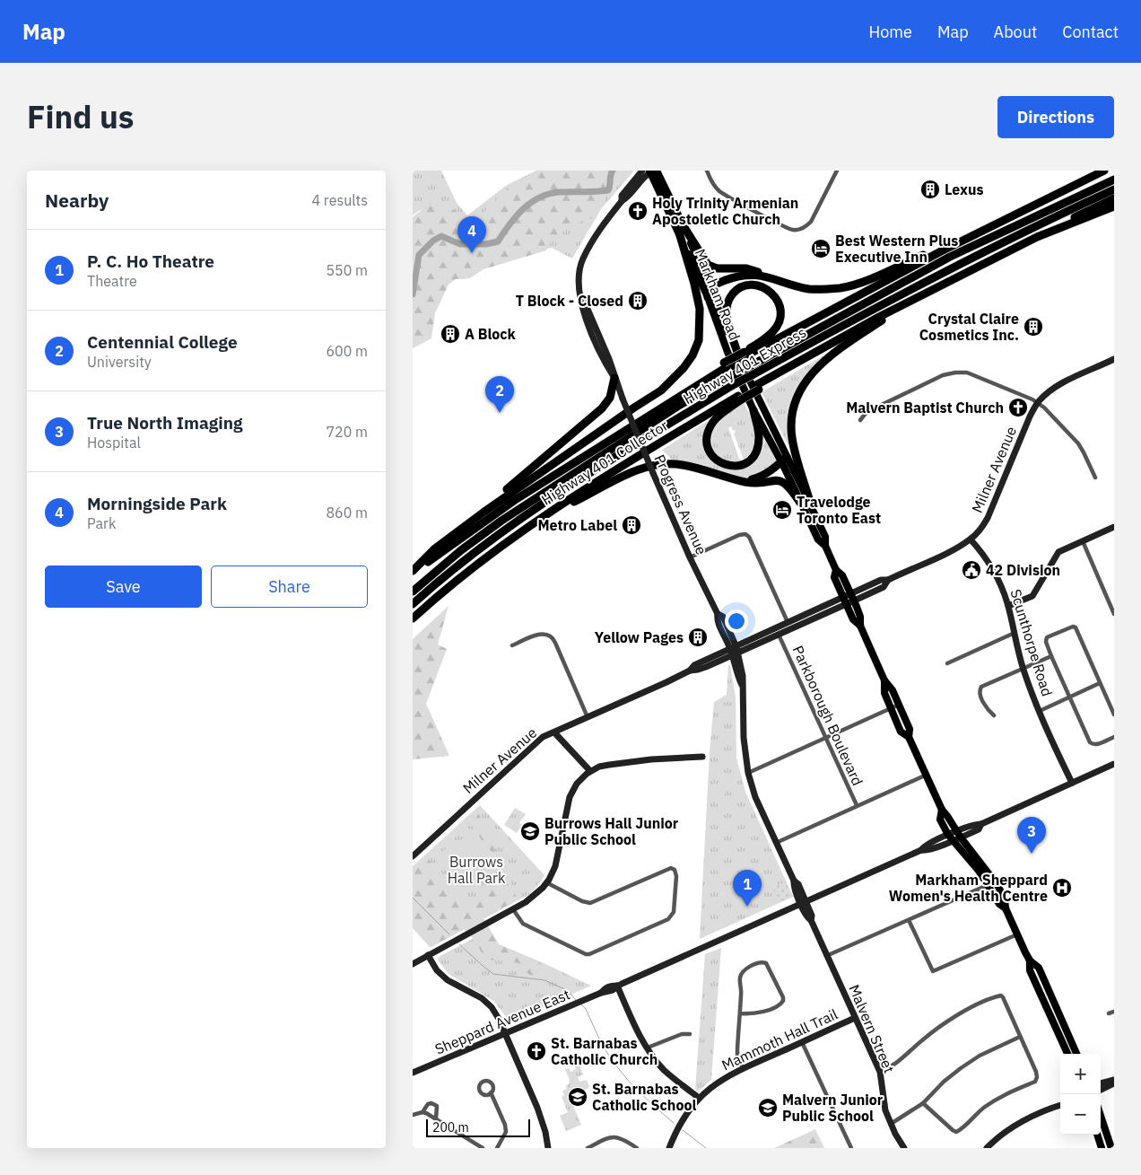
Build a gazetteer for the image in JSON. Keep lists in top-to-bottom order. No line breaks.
{"streets":{"highway":["Highway 401 Express","Highway 401 Collector"],"main road":["Markham Road","Milner Avenue","Progress Avenue","Scunthorpe Road","Sheppard Avenue East","Malvern Street","Mammoth Hall Trail"],"street":["Parkborough Boulevard"]},"crossings":[["Markham Road","Highway 401 Express"],["Markham Road","Milner Avenue"],["Markham Road","Progress Avenue"],["Markham Road","Sheppard Avenue East"],["Milner Avenue","Progress Avenue"],["Milner Avenue","Scunthorpe Road"],["Milner Avenue","Parkborough Boulevard"],["Progress Avenue","Sheppard Avenue East"],["Progress Avenue","Malvern Street"],["Scunthorpe Road","Sheppard Avenue East"],["Sheppard Avenue East","Malvern Street"],["Malvern Street","Mammoth Hall Trail"]],"parks":["Burrows Hall Park"],"places":{"building":["Lexus","T Block - Closed","Crystal Claire Cosmetics Inc.","A Block","Metro Label","Yellow Pages"],"church":["Holy Trinity Armenian Apostoletic Church","Malvern Baptist Church","St. Barnabas Catholic Church"],"hotel":["Best Western Plus Executive Inn","Travelodge Toronto East"],"public building":["42 Division"],"school or university":["Burrows Hall Junior Public School","St. Barnabas Catholic School","Malvern Junior Public School"],"hospital":["Markham Sheppard Women's Health Centre"]},"scale_bar":"200 m","page":{"header":"Map","nav":["Home","Map","About","Contact"],"title":"Find us","buttons":["Directions",["Save","Share"]],"heading":["Nearby","4 results"],"pins":["4","2","3","1"],"list":[{"mark":"1","name":"P. C. Ho Theatre","note":"Theatre","value":"550 m"},{"mark":"2","name":"Centennial College","note":"University","value":"600 m"},{"mark":"3","name":"True North Imaging","note":"Hospital","value":"720 m"},{"mark":"4","name":"Morningside Park","note":"Park","value":"860 m"}],"map_buttons":["+","−"],"scale":"200 m"}}
